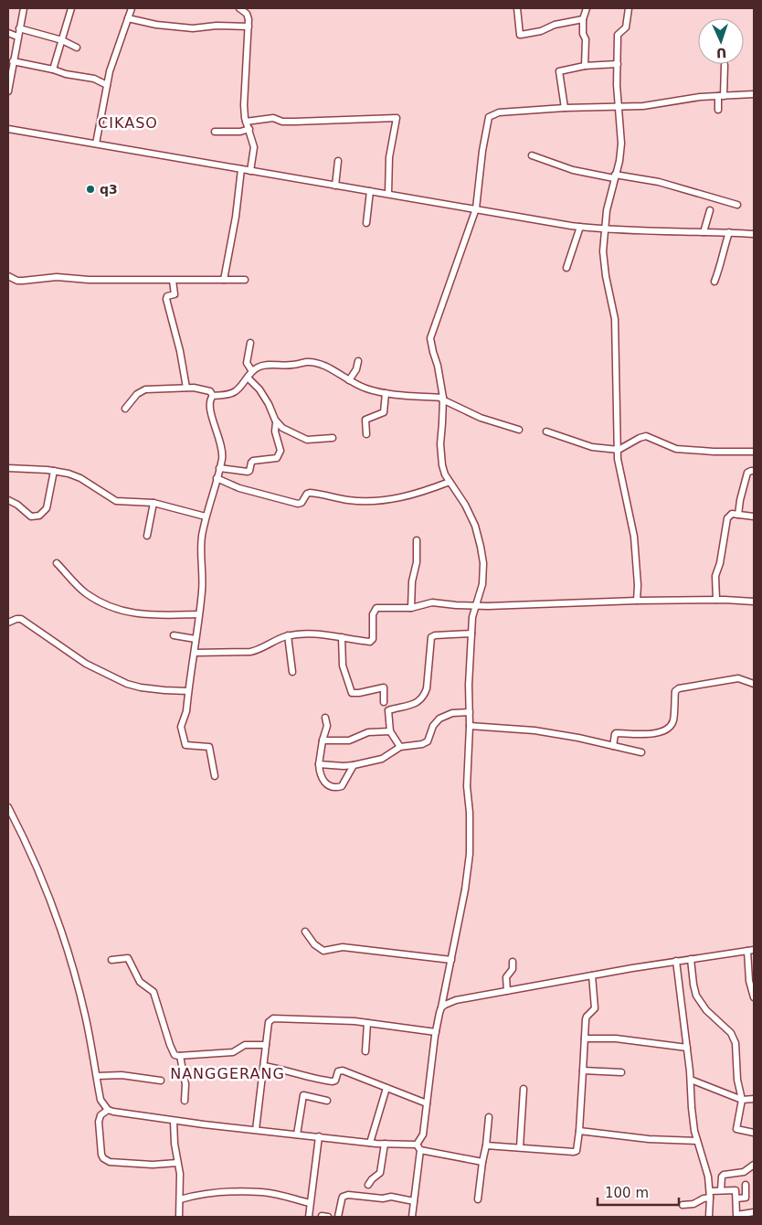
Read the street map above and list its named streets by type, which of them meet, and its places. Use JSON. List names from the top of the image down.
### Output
{
  "districts": ["CIKASO", "NANGGERANG"],
  "places": ["q3"],
  "scale_bar": "100 m",
  "north": "bottom"
}
